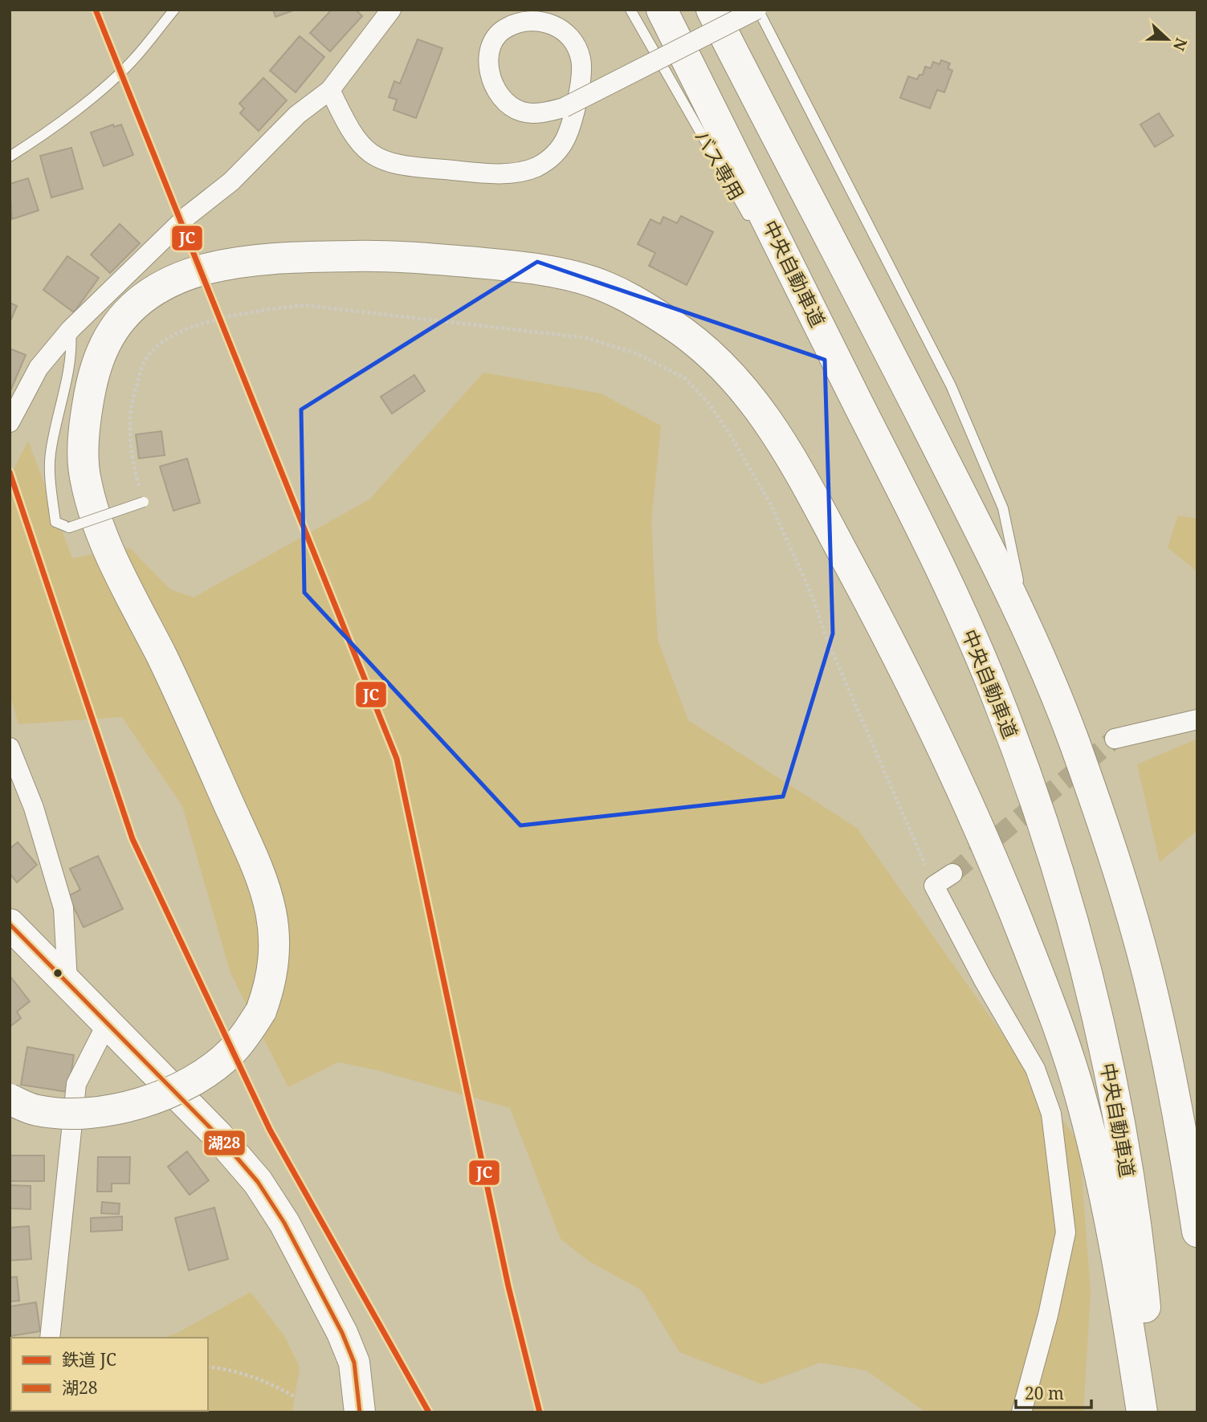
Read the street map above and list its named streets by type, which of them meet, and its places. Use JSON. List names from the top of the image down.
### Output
{
  "streets": {
    "highway": ["中央自動車道"],
    "lane": ["バス専用"]
  },
  "lines": ["rail line JC", "transit line 湖28"],
  "legend": ["鉄道 JC", "湖28"],
  "scale_bar": "20 m",
  "north": "right"
}
